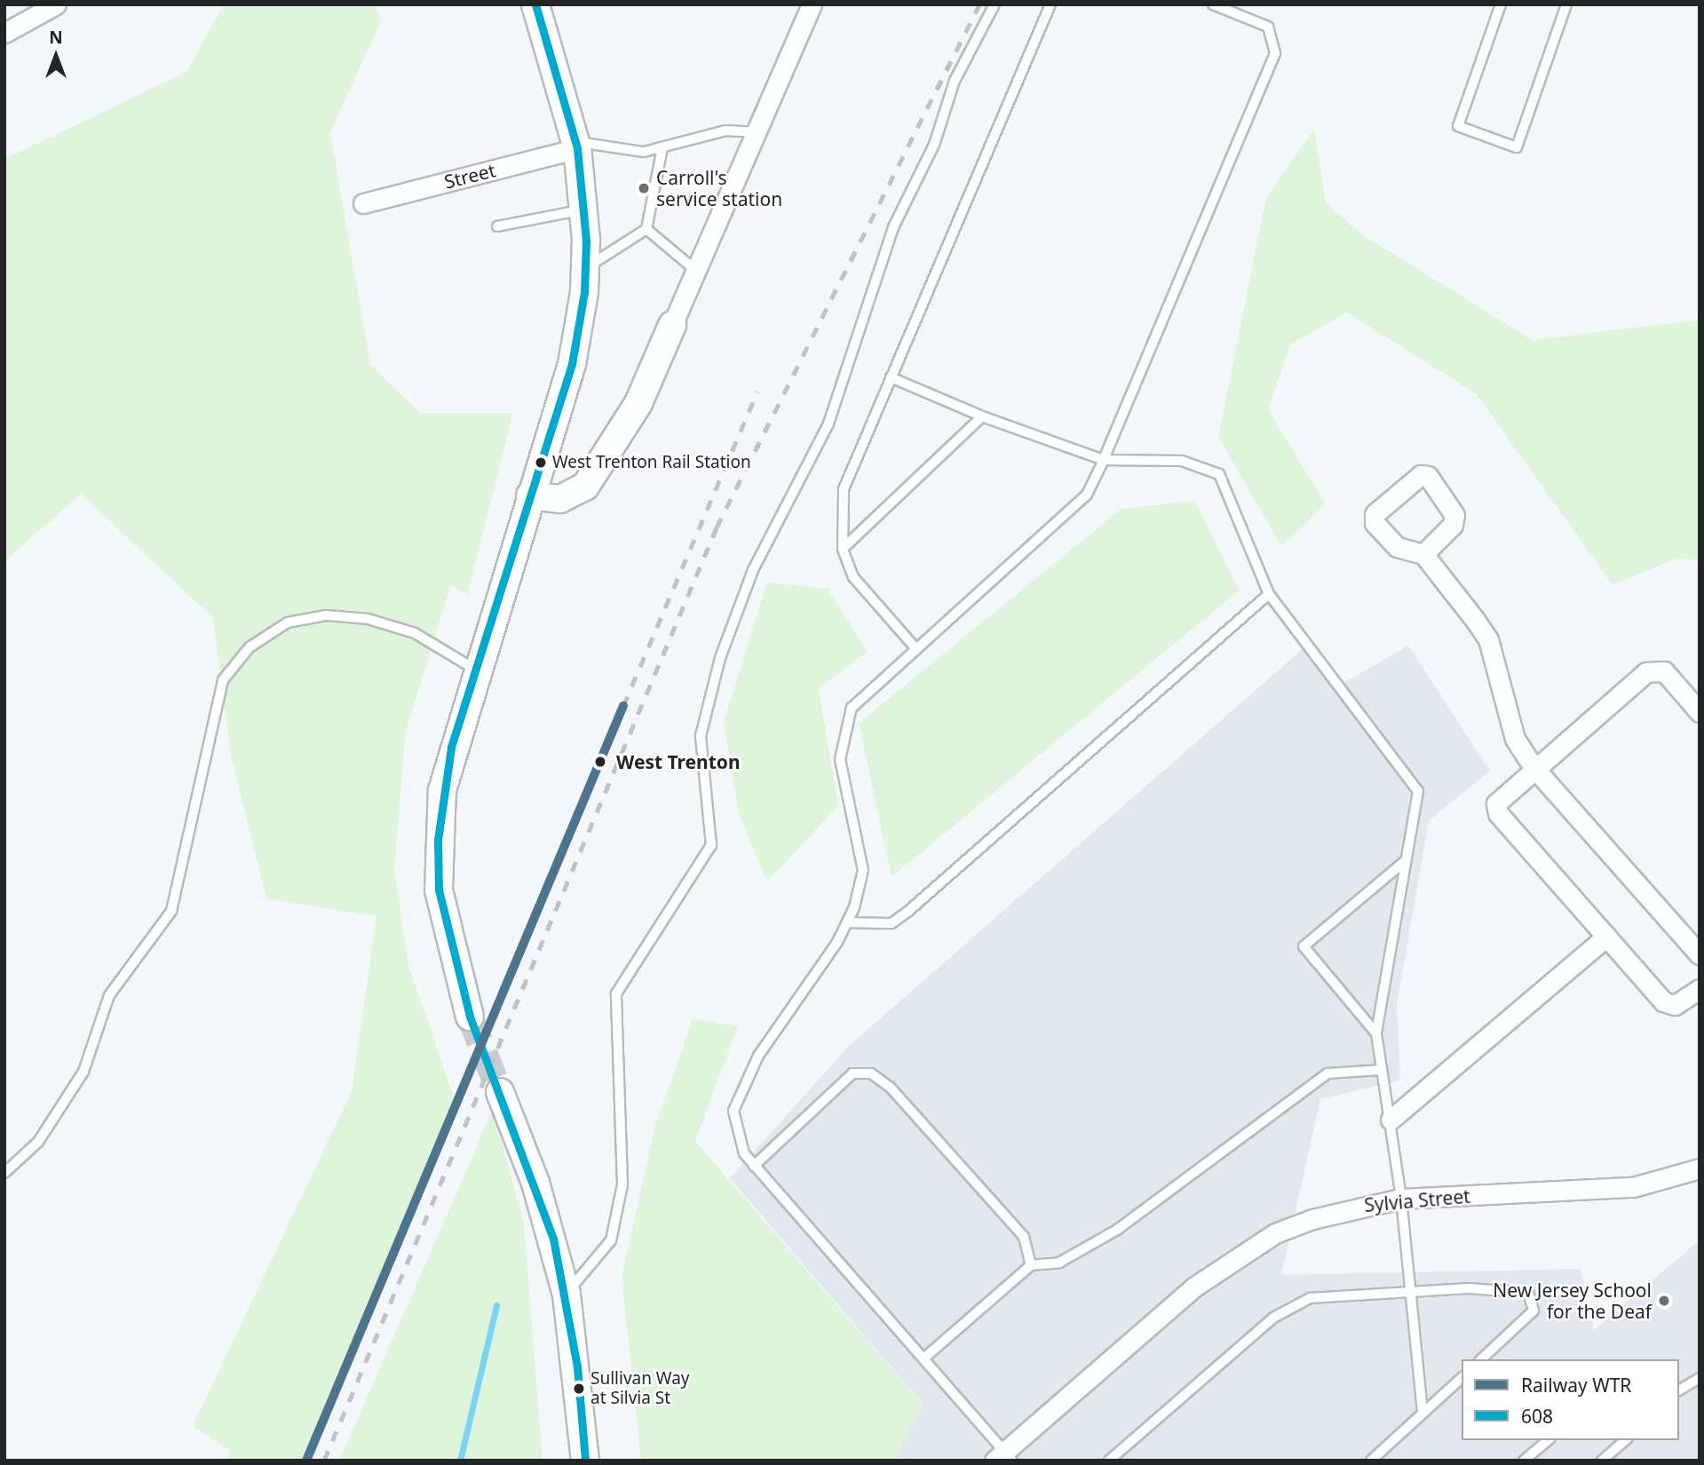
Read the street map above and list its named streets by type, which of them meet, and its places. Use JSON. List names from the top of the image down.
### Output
{
  "streets": {
    "street": ["Street", "Sylvia Street"]
  },
  "places": [
    "Carroll's service station",
    "West Trenton Rail Station",
    "West Trenton",
    "New Jersey School for the Deaf",
    "Sullivan Way at Silvia St"
  ],
  "lines": ["transit line 608", "rail line WTR"],
  "legend": ["Railway WTR", "608"],
  "north": "top"
}
